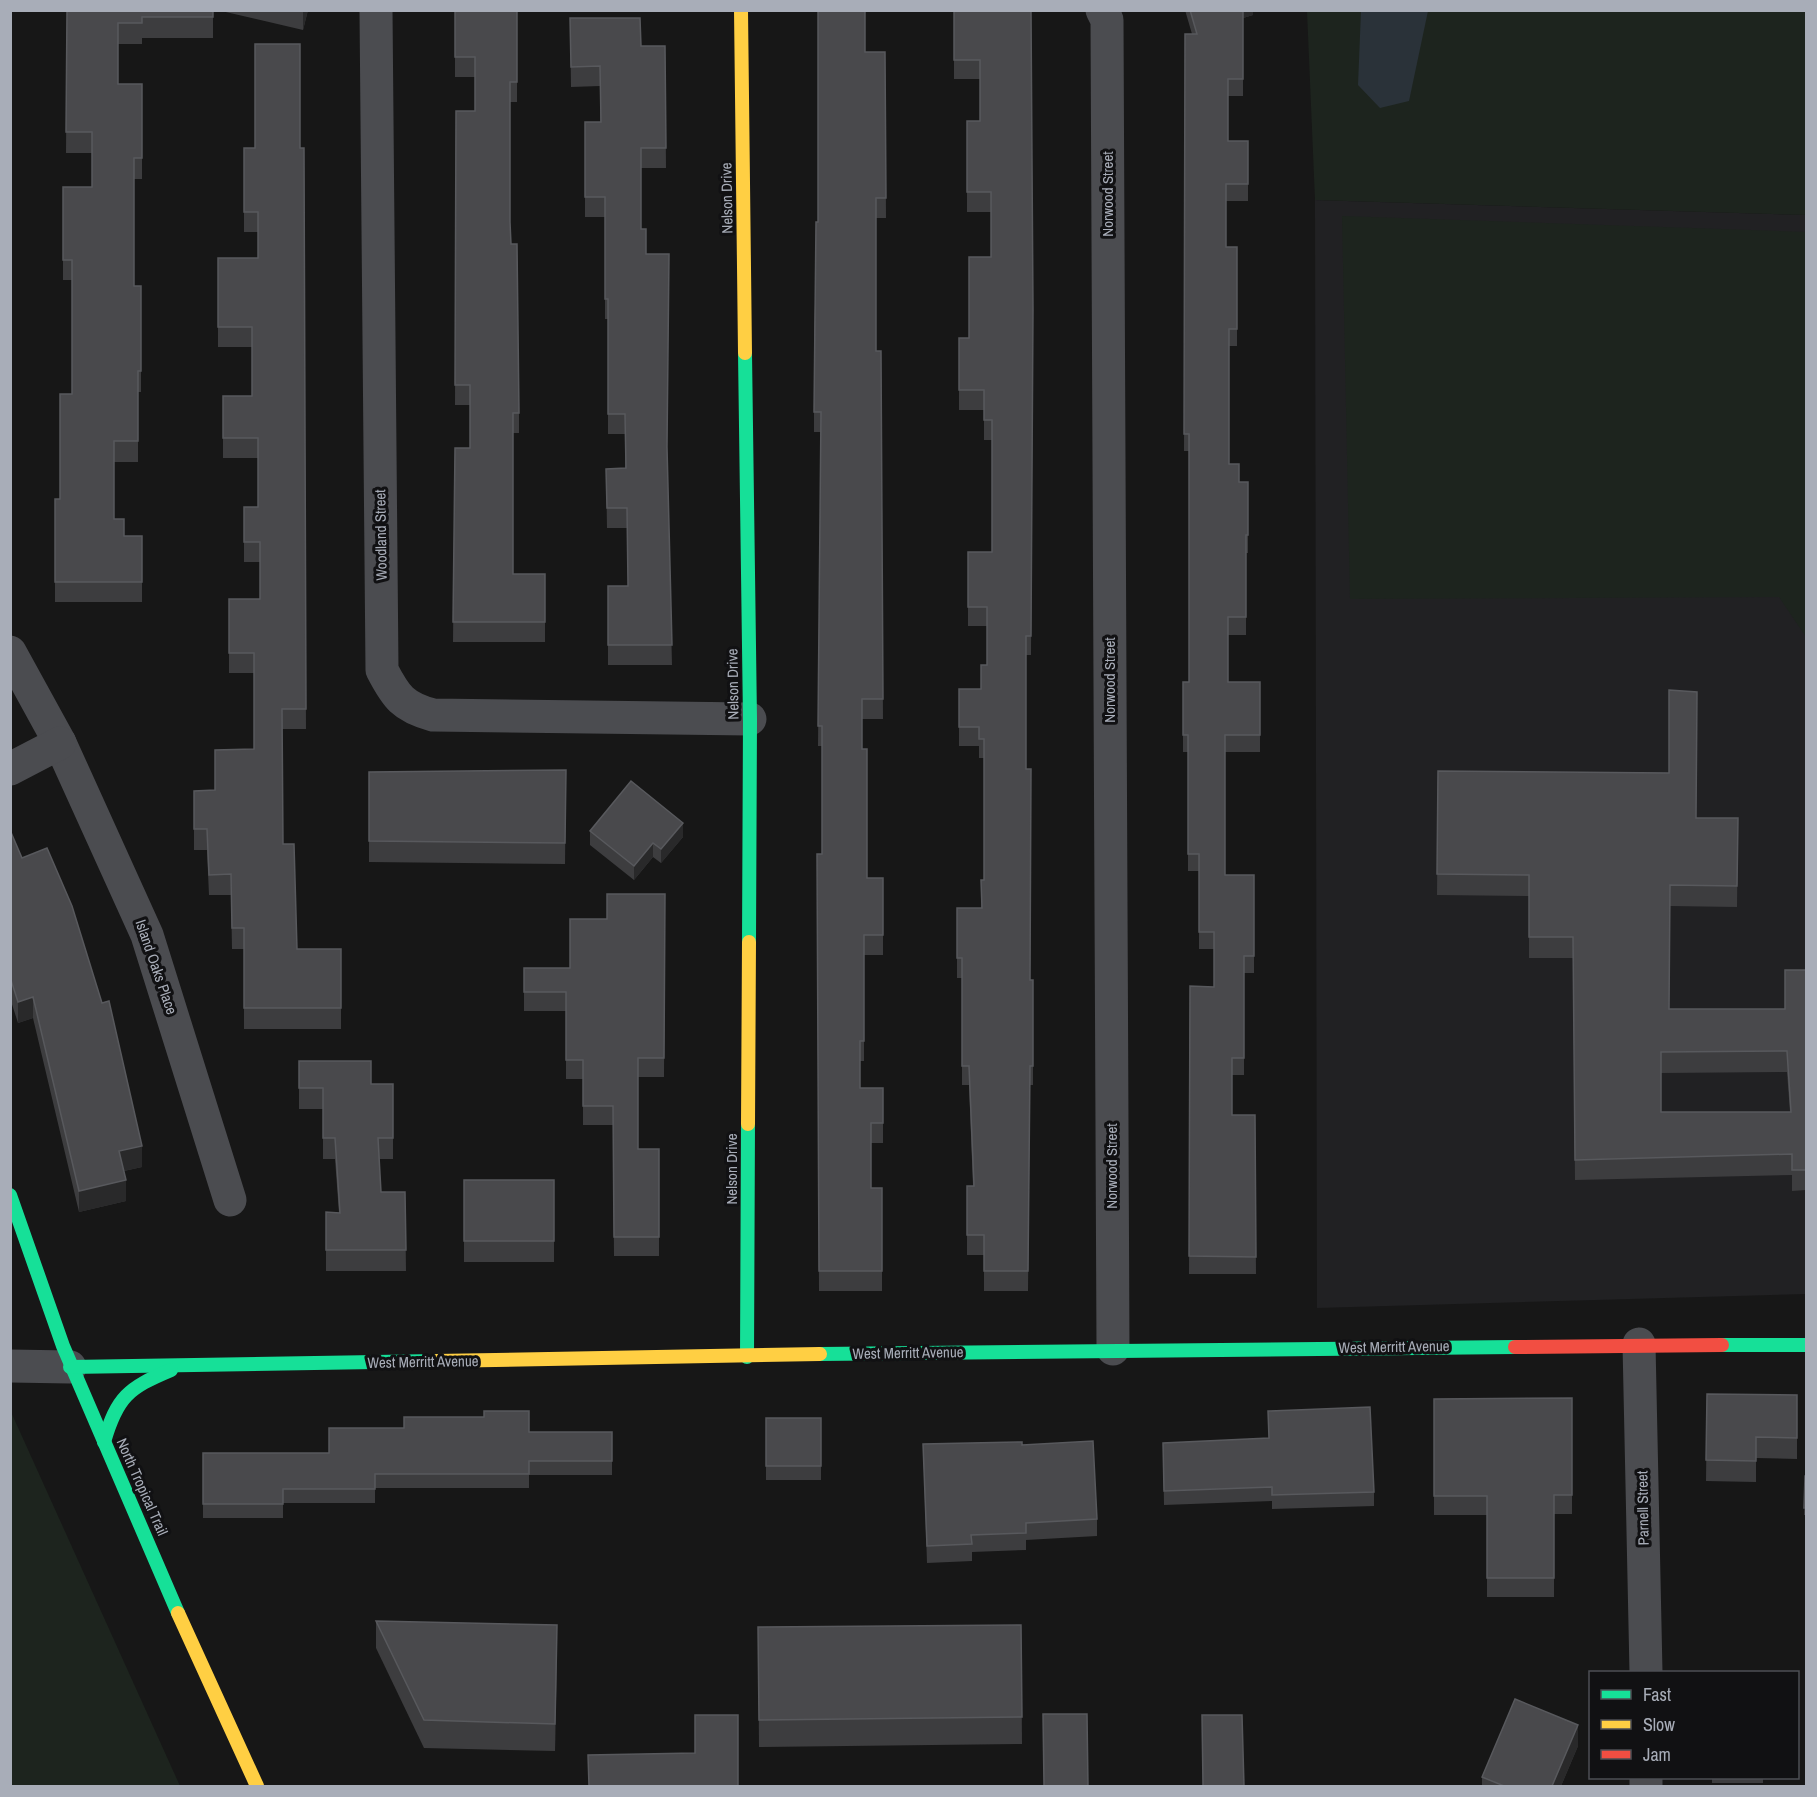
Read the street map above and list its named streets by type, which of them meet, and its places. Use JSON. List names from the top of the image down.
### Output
{
  "streets": {
    "street": [
      "Norwood Street",
      "Nelson Drive",
      "Woodland Street",
      "Island Oaks Place",
      "West Merritt Avenue",
      "North Tropical Trail",
      "Parnell Street"
    ]
  },
  "crossings": [
    ["Norwood Street", "West Merritt Avenue"],
    ["Nelson Drive", "Woodland Street"],
    ["Nelson Drive", "West Merritt Avenue"],
    ["West Merritt Avenue", "North Tropical Trail"],
    ["West Merritt Avenue", "Parnell Street"]
  ],
  "legend": ["Fast", "Slow", "Jam"]
}
